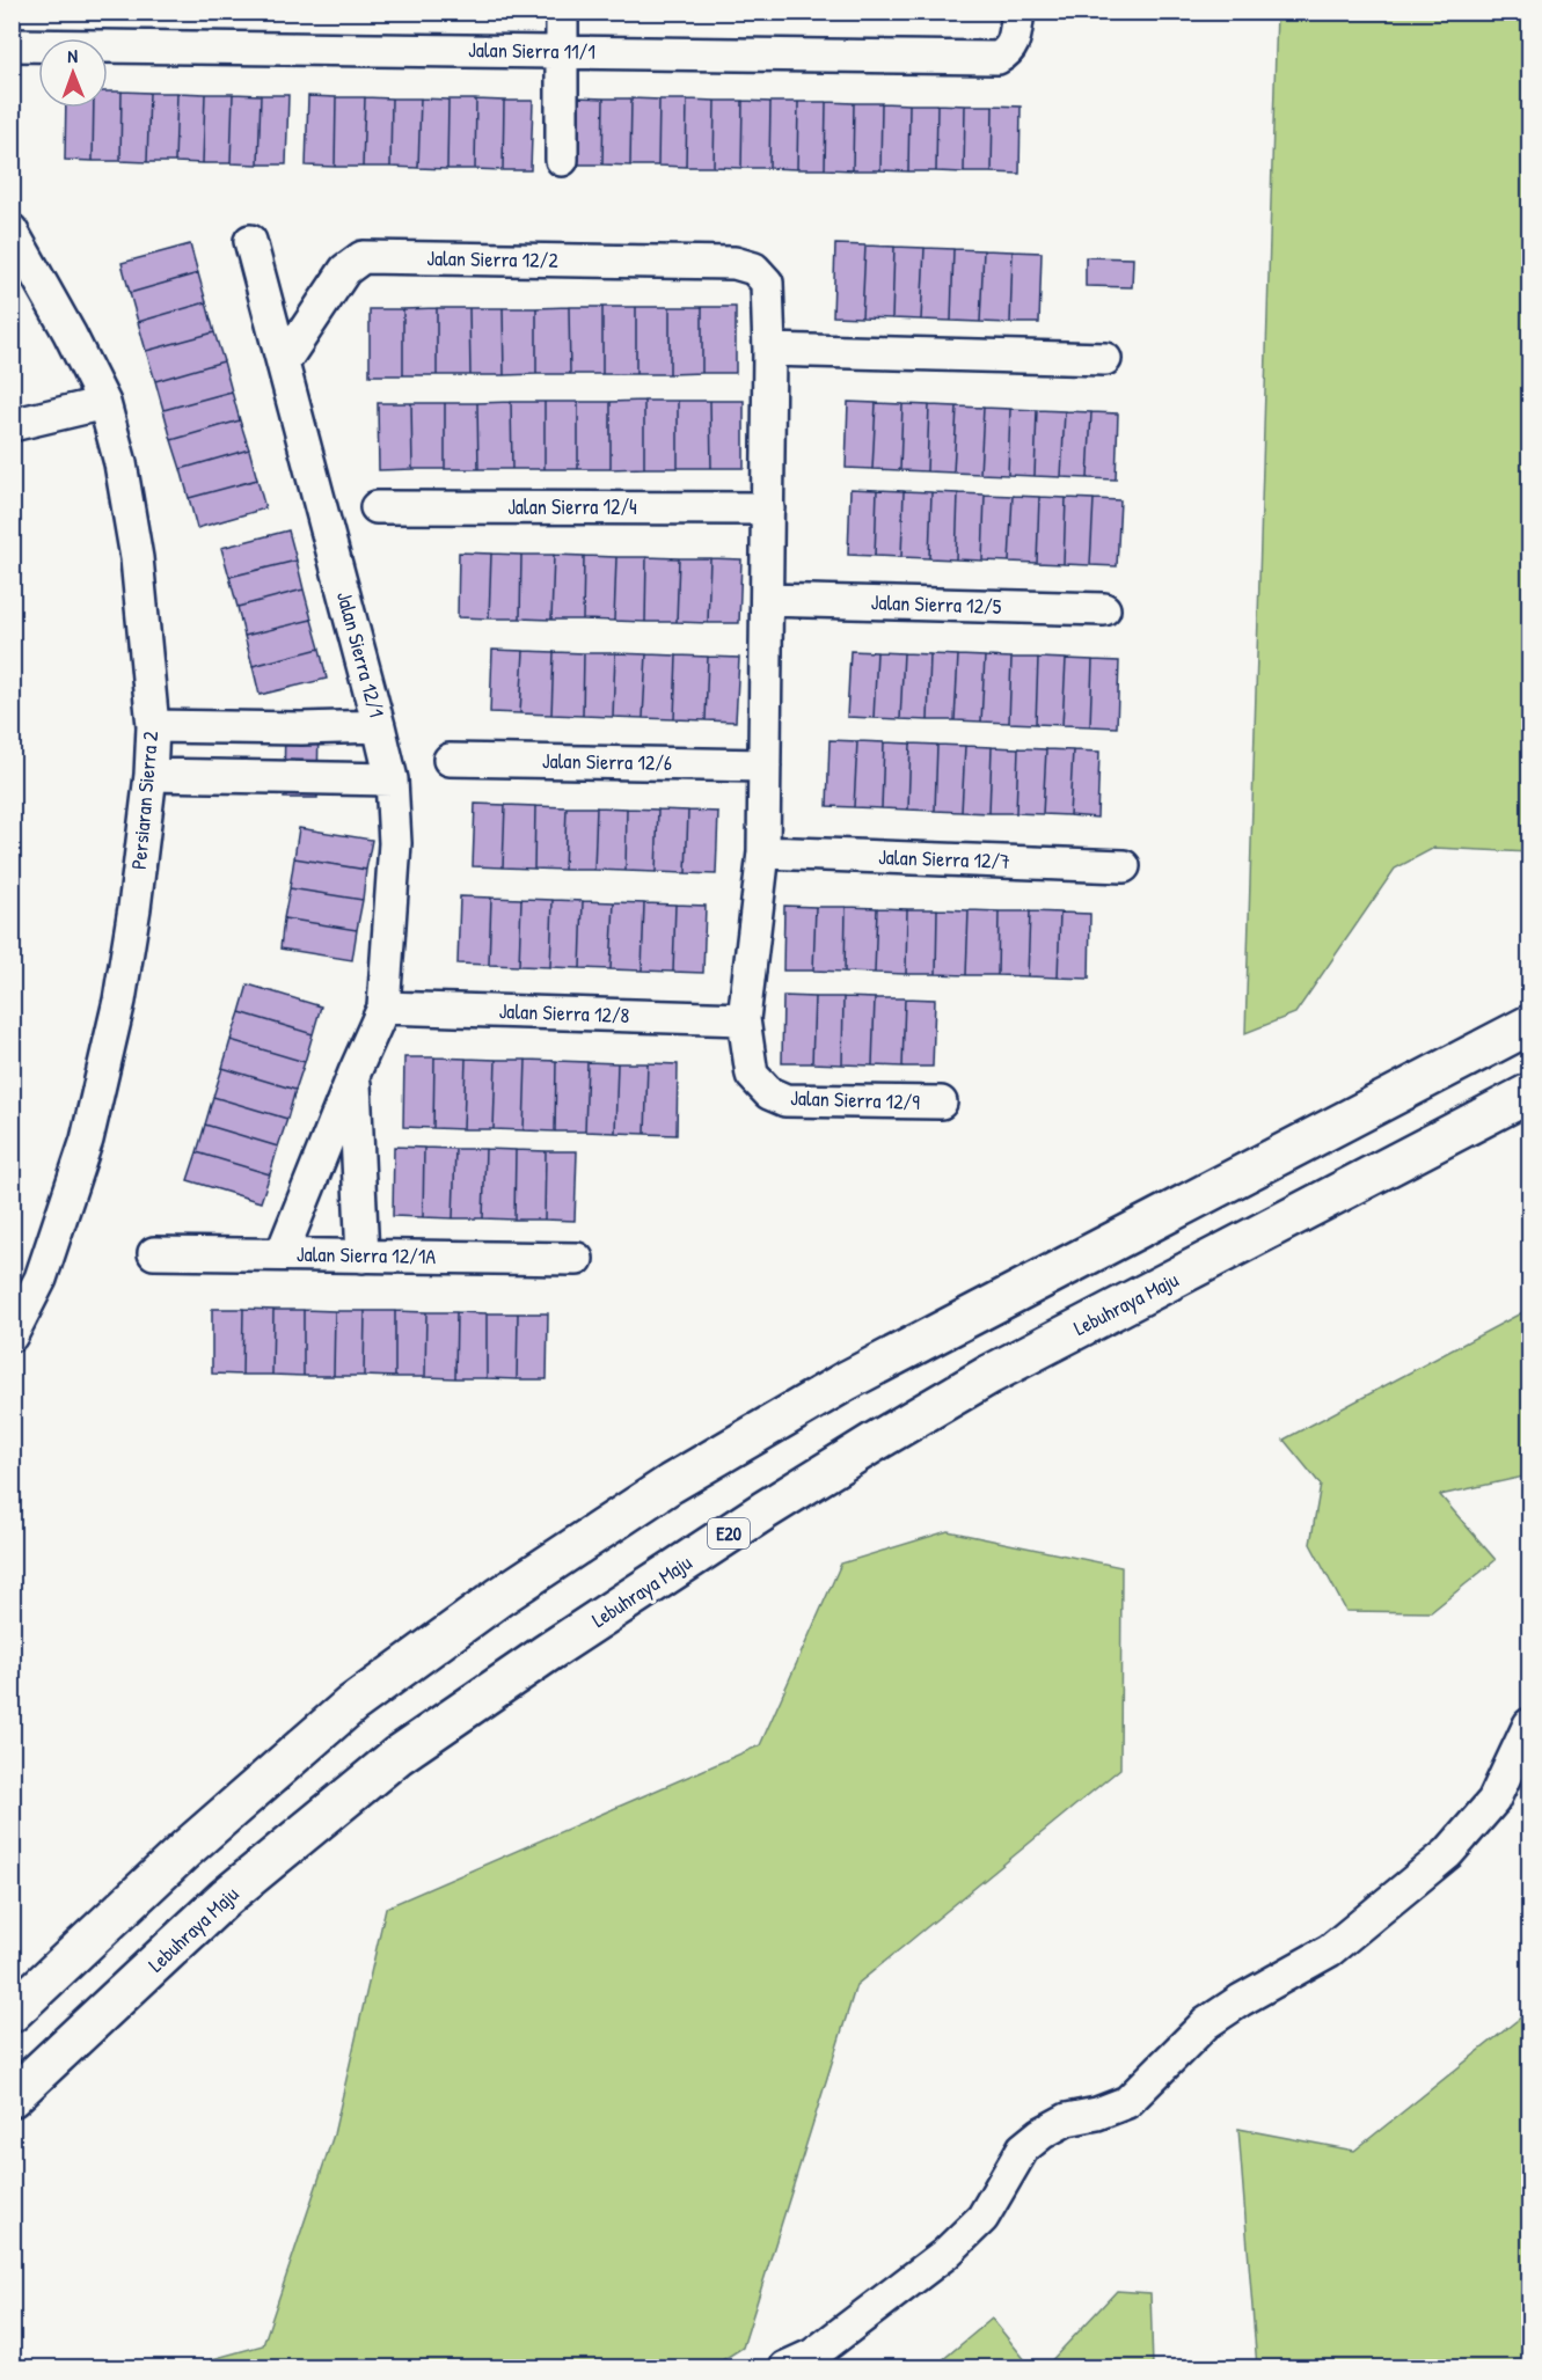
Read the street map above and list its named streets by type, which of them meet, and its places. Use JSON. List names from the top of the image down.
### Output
{
  "streets": {
    "highway": ["Lebuhraya Maju", "E20"],
    "street": [
      "Jalan Sierra 11/1",
      "Jalan Sierra 12/2",
      "Jalan Sierra 12/4",
      "Jalan Sierra 12/5",
      "Jalan Sierra 12/1",
      "Jalan Sierra 12/6",
      "Persiaran Sierra 2",
      "Jalan Sierra 12/7",
      "Jalan Sierra 12/8",
      "Jalan Sierra 12/9",
      "Jalan Sierra 12/1A"
    ]
  },
  "crossings": [
    ["Jalan Sierra 12/2", "Jalan Sierra 12/1"],
    ["Jalan Sierra 12/1", "Jalan Sierra 12/8"],
    ["Jalan Sierra 12/1", "Jalan Sierra 12/1A"],
    ["Jalan Sierra 12/8", "Jalan Sierra 12/9"]
  ],
  "north": "top"
}
